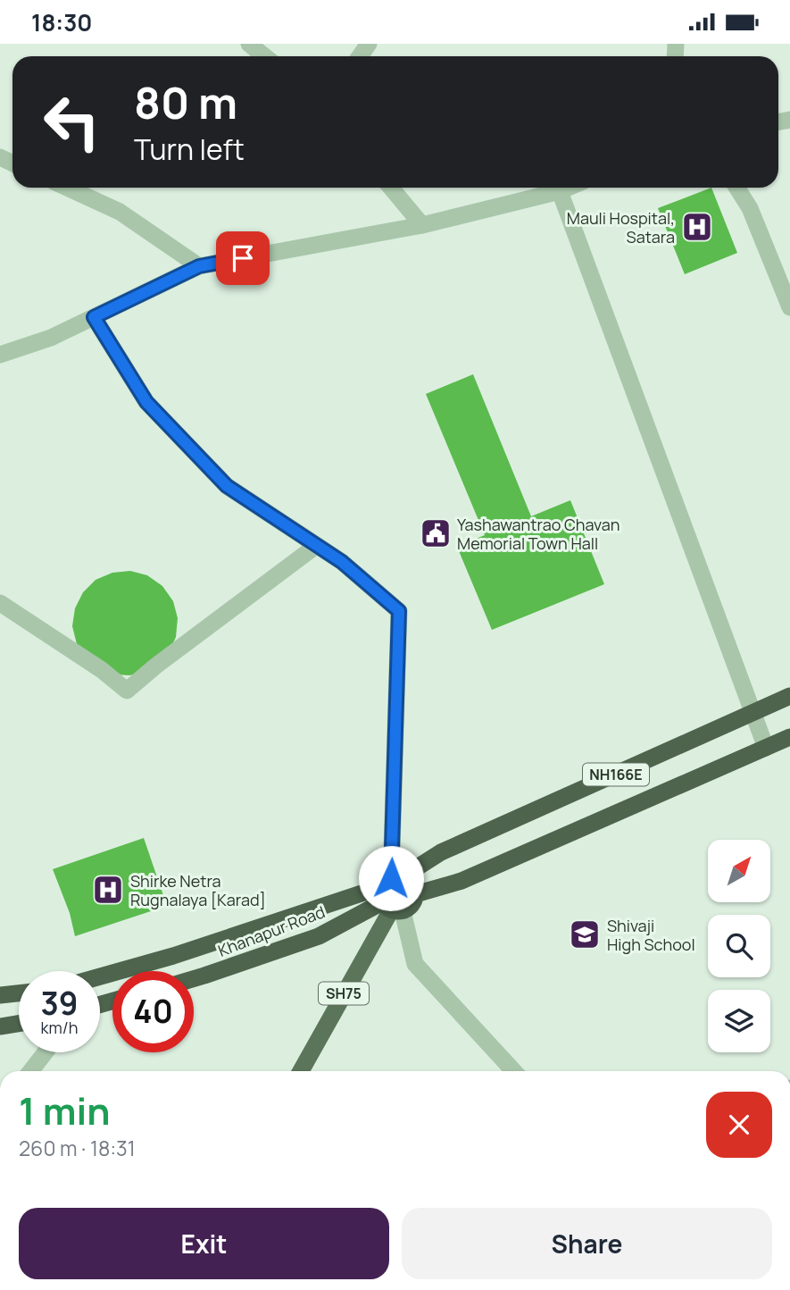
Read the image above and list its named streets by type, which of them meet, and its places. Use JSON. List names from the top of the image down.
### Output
{
  "streets": {
    "highway": ["NH166E", "Khanapur Road"],
    "main road": ["SH75"]
  },
  "crossings": [
    ["NH166E", "Khanapur Road"],
    ["NH166E", "SH75"],
    ["Khanapur Road", "SH75"]
  ],
  "places": {
    "hospital": ["Mauli Hospital, Satara", "Shirke Netra Rugnalaya [Karad]"],
    "public building": ["Yashawantrao Chavan Memorial Town Hall"],
    "school or university": ["Shivaji High School"]
  },
  "north": "top right",
  "page": {
    "status": "18:30",
    "turn": ["80 m", "Turn left"],
    "speed": "39 km/h",
    "limit": "40",
    "heading": ["1 min", "260 m · 18:31"],
    "buttons": ["Exit", "Share"]
  }
}
